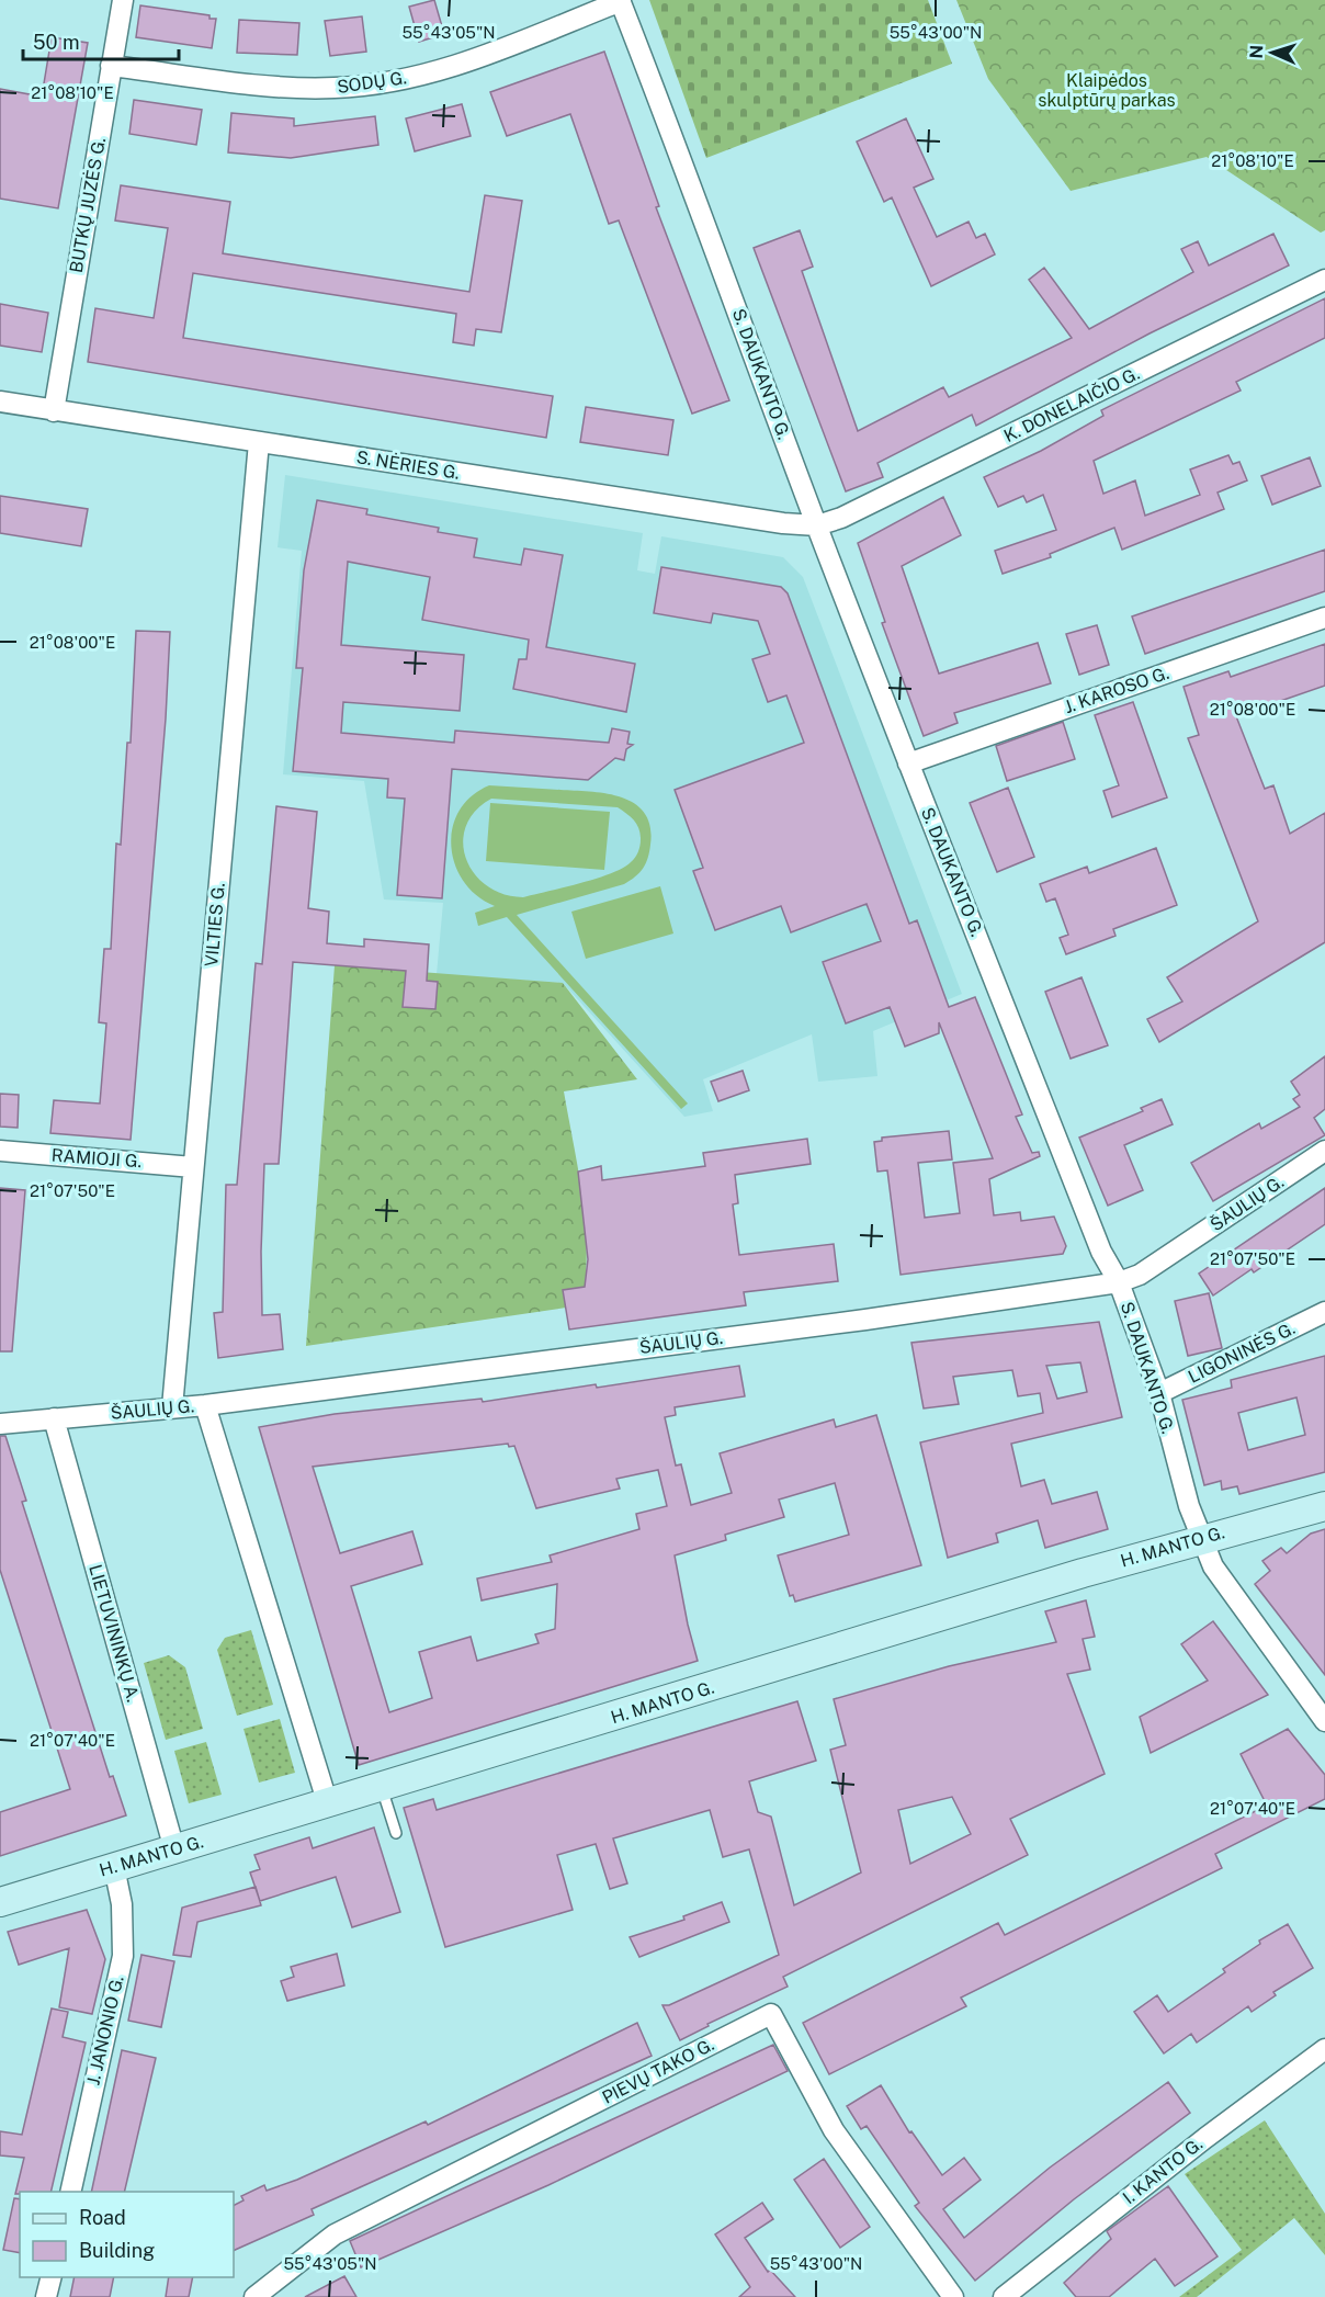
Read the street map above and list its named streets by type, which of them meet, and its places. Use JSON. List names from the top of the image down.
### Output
{
  "streets": {
    "main road": ["H. MANTO G."],
    "street": [
      "SODŲ G.",
      "BUTKŲ JUZĖS G.",
      "S. DAUKANTO G.",
      "K. DONELAIČIO G.",
      "S. NĖRIES G.",
      "J. KAROSO G.",
      "VILTIES G.",
      "RAMIOJI G.",
      "ŠAULIŲ G.",
      "LIGONINĖS G.",
      "LIETUVININKŲ A.",
      "J. JANONIO G.",
      "PIEVŲ TAKO G.",
      "I. KANTO G."
    ]
  },
  "crossings": [
    ["SODŲ G.", "BUTKŲ JUZĖS G."],
    ["SODŲ G.", "S. DAUKANTO G."],
    ["BUTKŲ JUZĖS G.", "S. NĖRIES G."],
    ["S. DAUKANTO G.", "K. DONELAIČIO G."],
    ["S. DAUKANTO G.", "S. NĖRIES G."],
    ["S. DAUKANTO G.", "J. KAROSO G."],
    ["S. DAUKANTO G.", "ŠAULIŲ G."],
    ["S. DAUKANTO G.", "LIGONINĖS G."],
    ["S. DAUKANTO G.", "H. MANTO G."],
    ["K. DONELAIČIO G.", "S. NĖRIES G."],
    ["S. NĖRIES G.", "VILTIES G."],
    ["VILTIES G.", "RAMIOJI G."],
    ["VILTIES G.", "ŠAULIŲ G."],
    ["ŠAULIŲ G.", "LIETUVININKŲ A."],
    ["H. MANTO G.", "LIETUVININKŲ A."],
    ["H. MANTO G.", "J. JANONIO G."]
  ],
  "parks": ["Klaipėdos skulptūrų parkas"],
  "legend": ["Road", "Building"],
  "scale_bar": "50 m",
  "north": "left",
  "coordinates": [
    "55°43'05\"N",
    "55°43'00\"N",
    "21°08'10\"E",
    "21°08'00\"E",
    "21°07'50\"E",
    "21°07'40\"E"
  ]
}
